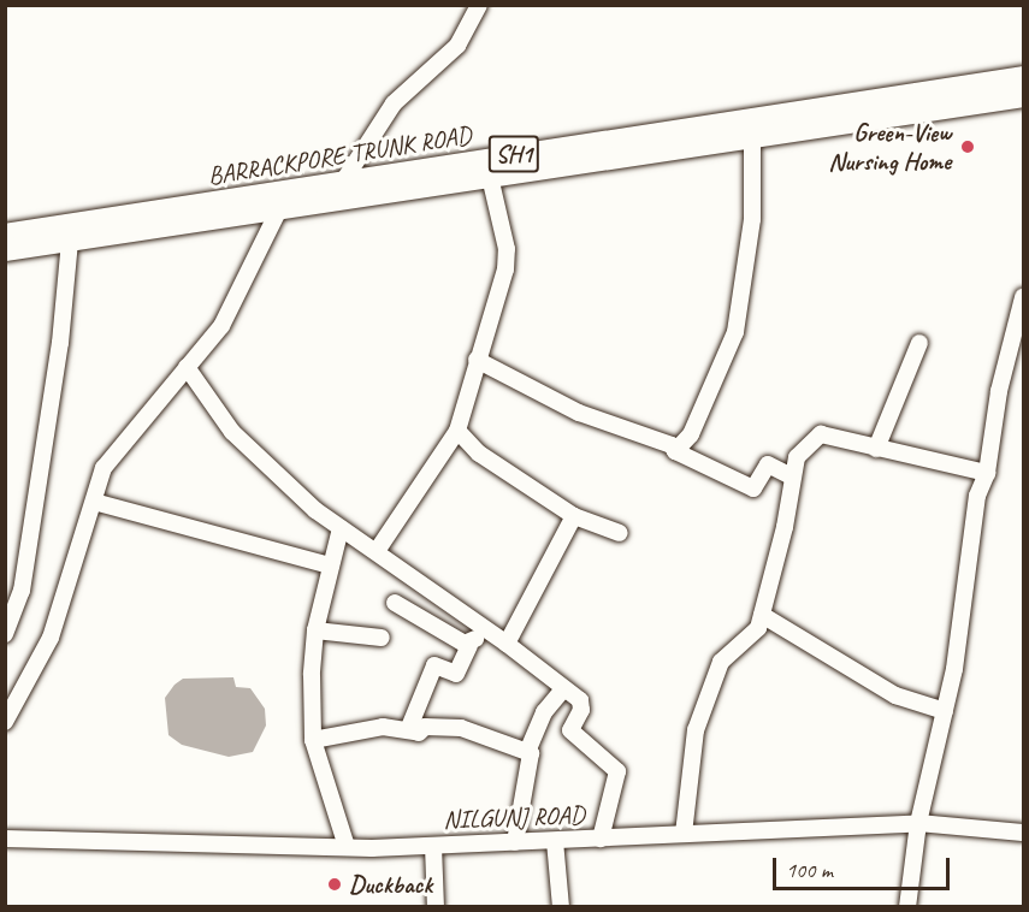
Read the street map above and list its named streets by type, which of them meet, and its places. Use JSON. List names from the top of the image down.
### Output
{
  "streets": {
    "main road": ["SH1", "BARRACKPORE TRUNK ROAD"],
    "street": ["NILGUNJ ROAD"]
  },
  "places": ["Green-View Nursing Home", "Duckback"],
  "scale_bar": "100 m"
}
